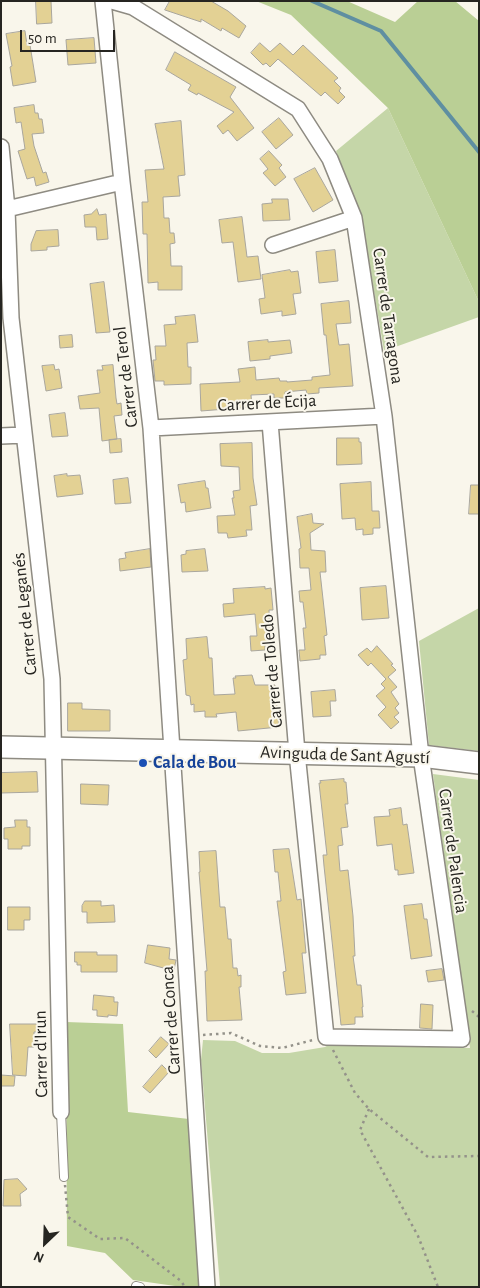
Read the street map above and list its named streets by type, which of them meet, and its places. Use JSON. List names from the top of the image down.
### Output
{
  "streets": {
    "street": [
      "Carrer de Tarragona",
      "Carrer de Terol",
      "Carrer de Écija",
      "Carrer de Leganés",
      "Carrer de Toledo",
      "Avinguda de Sant Agustí",
      "Carrer de Palencia",
      "Carrer de Conca",
      "Carrer d'Irun"
    ]
  },
  "crossings": [
    ["Carrer de Tarragona", "Carrer de Écija"],
    ["Carrer de Tarragona", "Avinguda de Sant Agustí"],
    ["Carrer de Tarragona", "Carrer de Palencia"],
    ["Carrer de Terol", "Carrer de Écija"],
    ["Carrer de Terol", "Avinguda de Sant Agustí"],
    ["Carrer de Terol", "Carrer de Conca"],
    ["Carrer de Écija", "Carrer de Toledo"],
    ["Carrer de Leganés", "Avinguda de Sant Agustí"],
    ["Carrer de Leganés", "Carrer d'Irun"],
    ["Carrer de Toledo", "Avinguda de Sant Agustí"],
    ["Carrer de Toledo", "Carrer de Palencia"],
    ["Avinguda de Sant Agustí", "Carrer de Palencia"],
    ["Avinguda de Sant Agustí", "Carrer de Conca"],
    ["Avinguda de Sant Agustí", "Carrer d'Irun"]
  ],
  "places": ["Cala de Bou"],
  "scale_bar": "50 m",
  "north": "bottom left"
}
